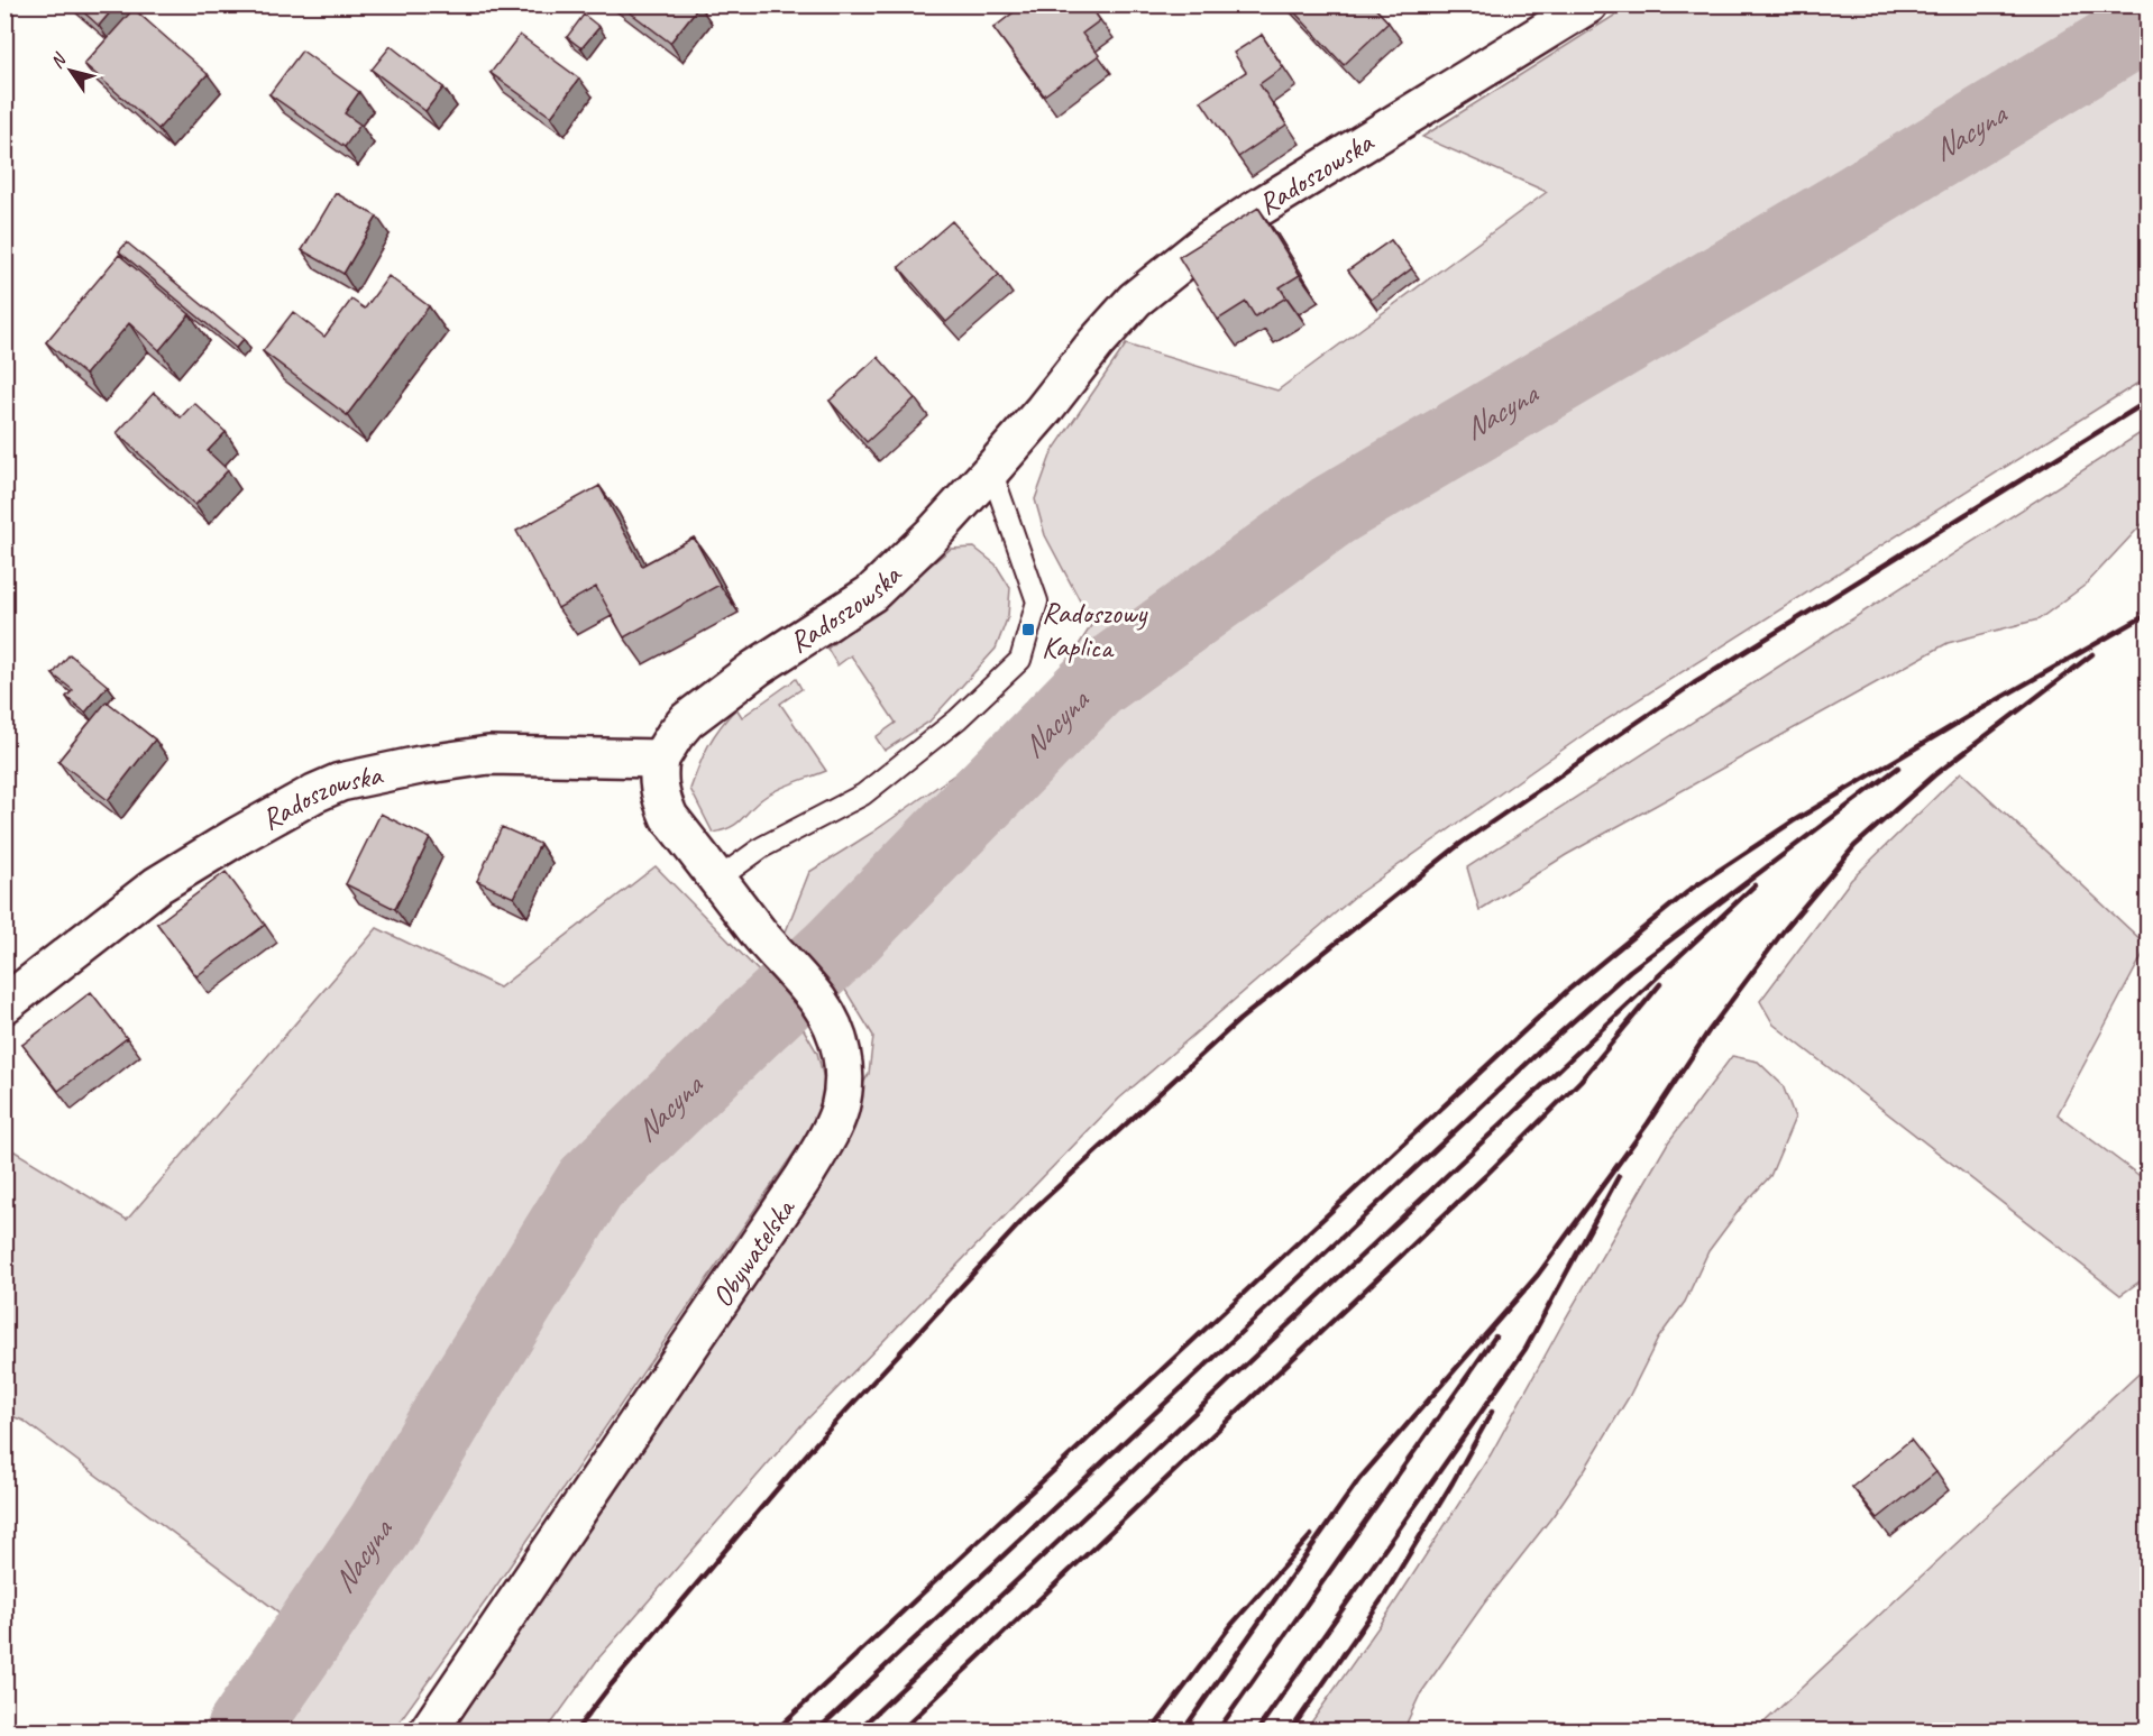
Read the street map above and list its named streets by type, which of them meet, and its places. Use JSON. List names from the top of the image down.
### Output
{
  "streets": {
    "street": ["Radoszowska", "Obywatelska"]
  },
  "crossings": [
    ["Radoszowska", "Obywatelska"]
  ],
  "water": ["Nacyna"],
  "places": {
    "transit": ["Radoszowy Kaplica"]
  },
  "north": "top left"
}
